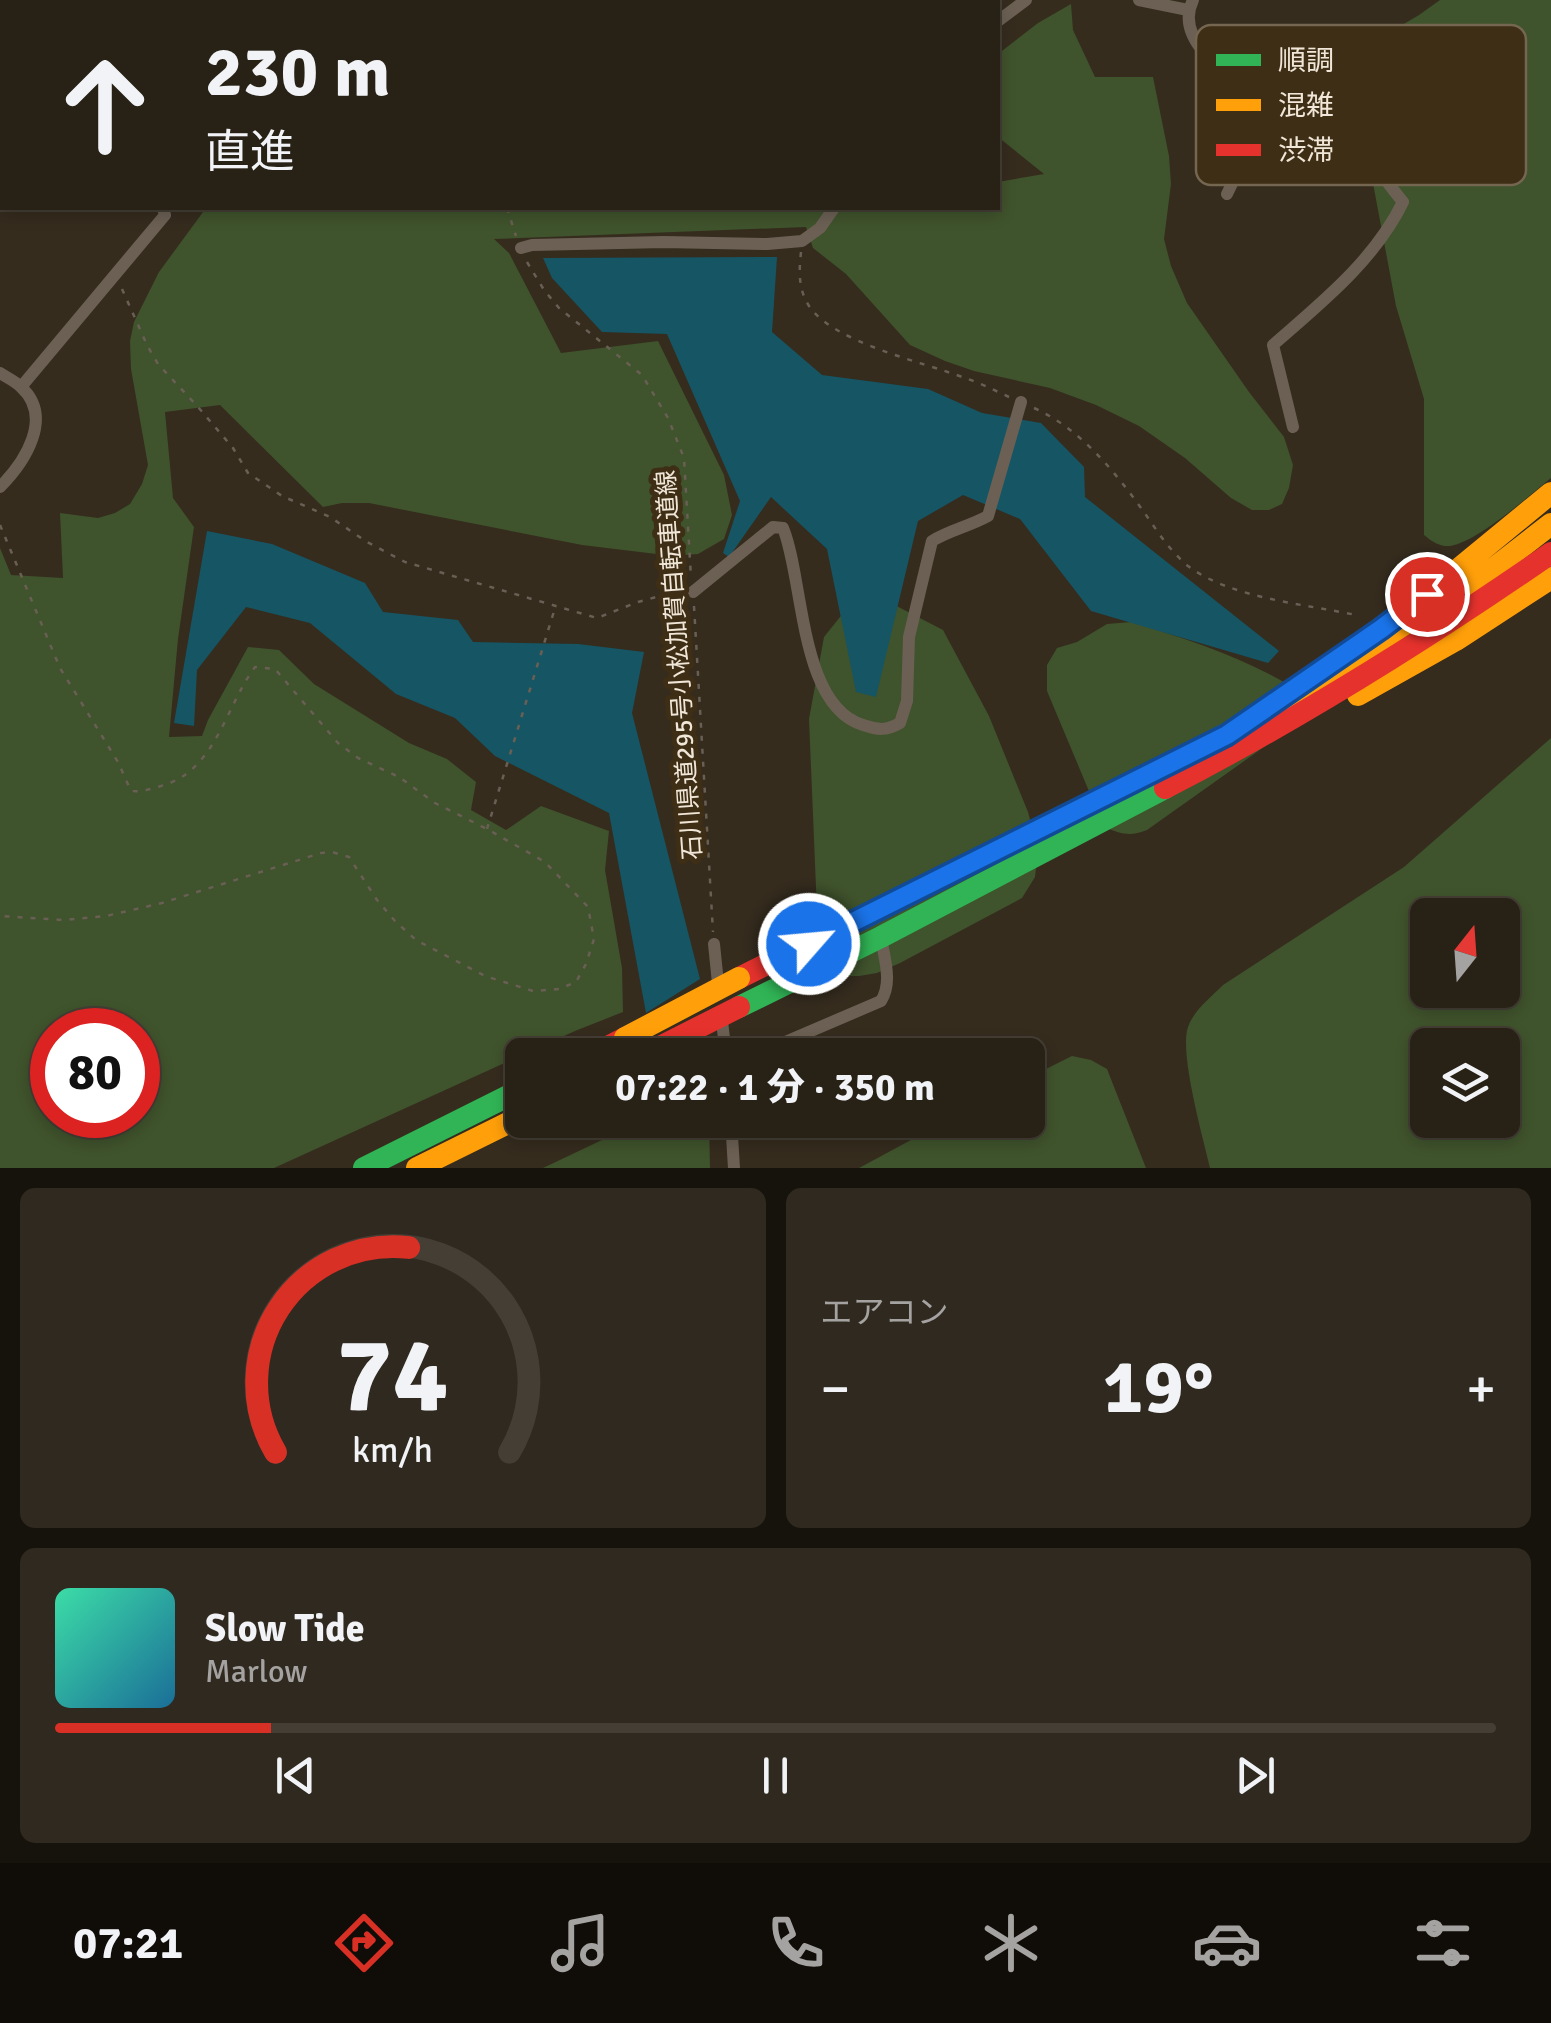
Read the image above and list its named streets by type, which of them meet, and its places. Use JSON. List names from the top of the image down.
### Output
{
  "streets": {
    "path": ["石川県道295号小松加賀自転車道線"]
  },
  "legend": ["順調", "混雑", "渋滞"],
  "north": "top",
  "page": {
    "turn": ["230 m", "直進"],
    "limit": "80",
    "trip": "07:22 · 1 分 · 350 m",
    "tile": "エアコン",
    "heat": ["−", "19°", "+"],
    "song": ["Slow Tide", "Marlow"],
    "tabs": "07:21",
    "gauge": ["74", "km/h"]
  }
}
